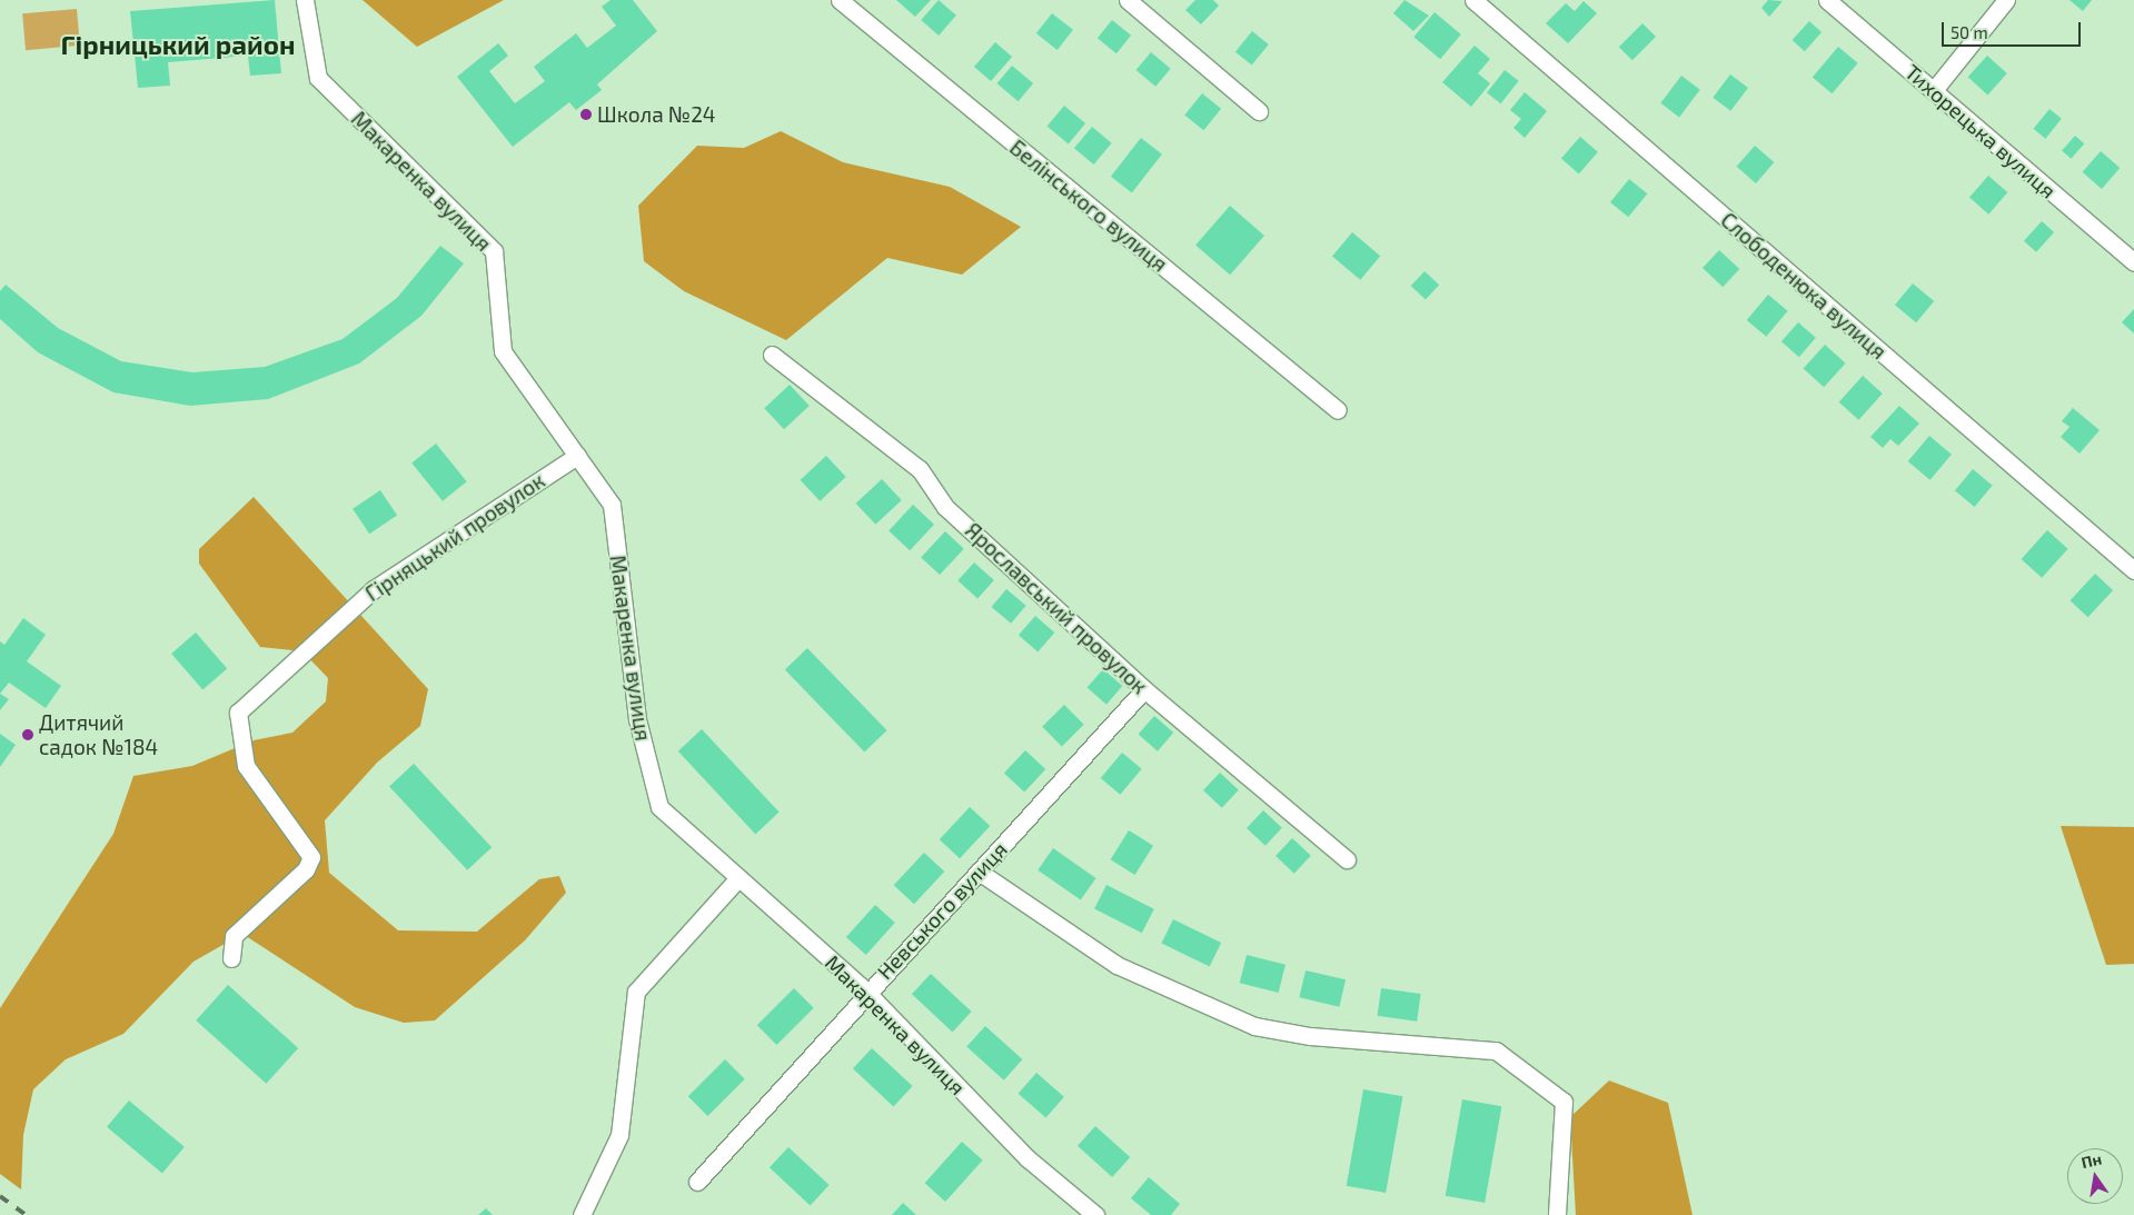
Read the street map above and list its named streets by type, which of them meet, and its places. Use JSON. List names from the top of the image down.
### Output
{
  "streets": {
    "street": [
      "Тихорецька вулиця",
      "Макаренка вулиця",
      "Белінського вулиця",
      "Слободенюка вулиця",
      "Гірняцький провулок",
      "Ярославський провулок",
      "Невського вулиця"
    ]
  },
  "crossings": [
    ["Макаренка вулиця", "Гірняцький провулок"],
    ["Макаренка вулиця", "Невського вулиця"],
    ["Ярославський провулок", "Невського вулиця"]
  ],
  "districts": ["Гірницький район"],
  "places": ["Школа №24", "Дитячий садок №184"],
  "scale_bar": "50 m",
  "north": "top"
}
